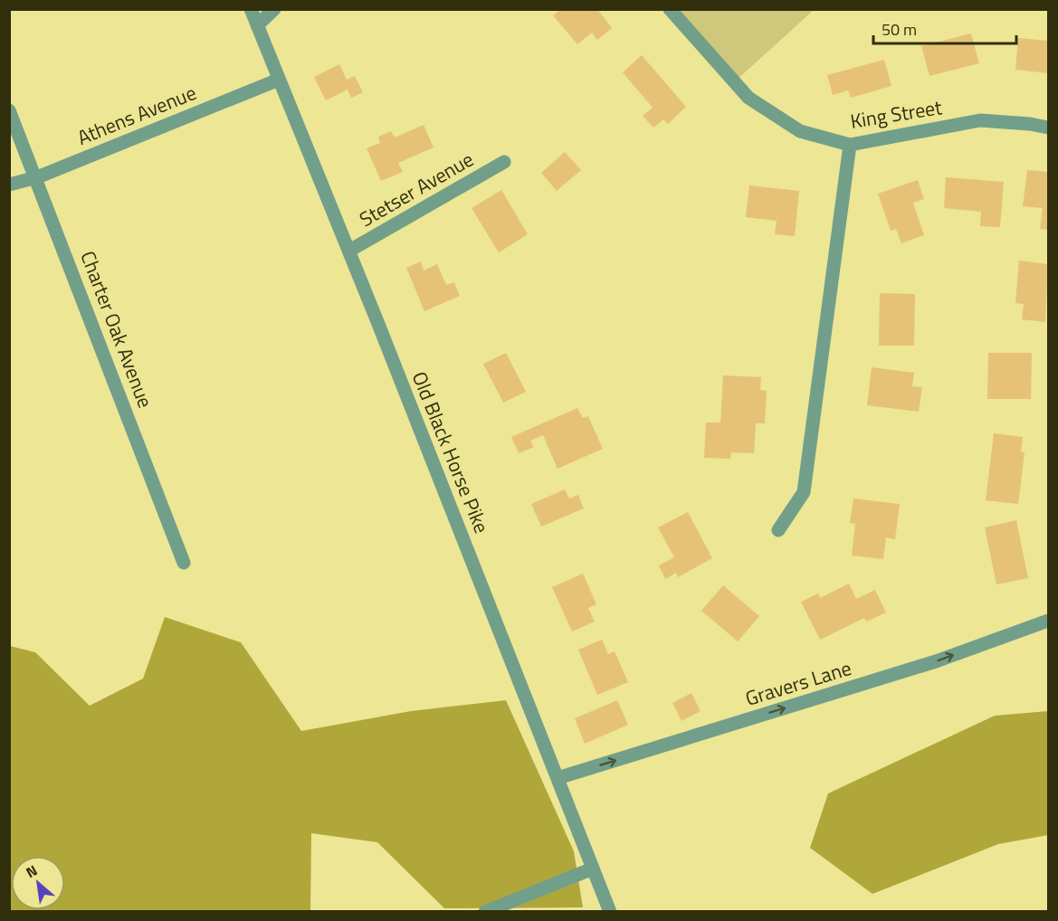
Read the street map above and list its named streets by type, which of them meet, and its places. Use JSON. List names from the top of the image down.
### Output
{
  "streets": {
    "street": [
      "King Street",
      "Athens Avenue",
      "Stetser Avenue",
      "Charter Oak Avenue",
      "Old Black Horse Pike",
      "Gravers Lane"
    ]
  },
  "crossings": [
    ["Athens Avenue", "Charter Oak Avenue"],
    ["Athens Avenue", "Old Black Horse Pike"],
    ["Stetser Avenue", "Old Black Horse Pike"],
    ["Old Black Horse Pike", "Gravers Lane"]
  ],
  "one_way": ["Gravers Lane"],
  "scale_bar": "50 m",
  "north": "top left"
}
